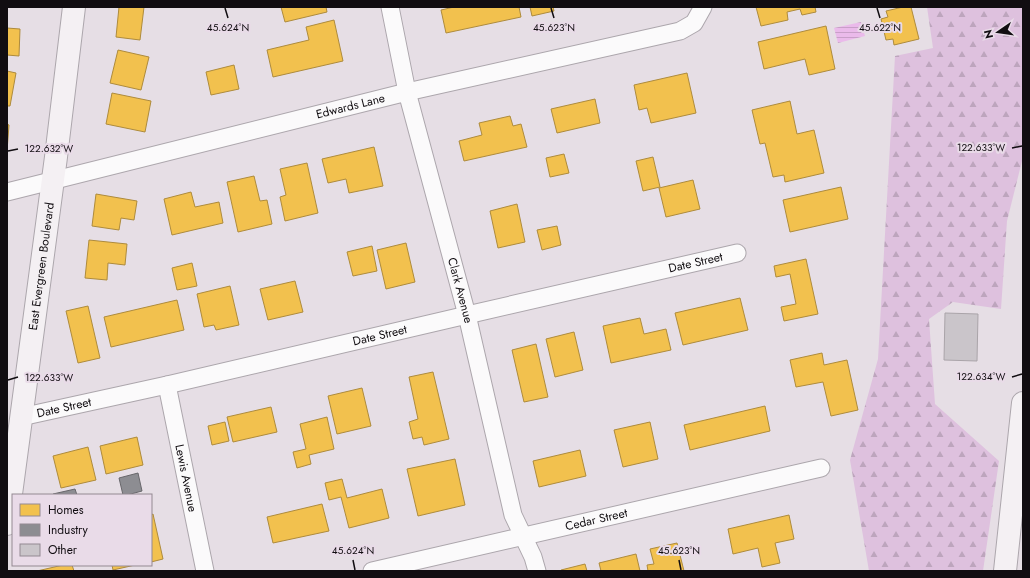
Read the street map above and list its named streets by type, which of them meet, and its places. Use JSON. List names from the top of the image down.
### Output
{
  "streets": {
    "street": [
      "Edwards Lane",
      "Date Street",
      "East Evergreen Boulevard",
      "Clark Avenue",
      "Lewis Avenue",
      "Cedar Street"
    ]
  },
  "crossings": [
    ["Edwards Lane", "East Evergreen Boulevard"],
    ["Edwards Lane", "Clark Avenue"],
    ["Date Street", "East Evergreen Boulevard"],
    ["Date Street", "Clark Avenue"],
    ["Date Street", "Lewis Avenue"],
    ["Clark Avenue", "Cedar Street"]
  ],
  "legend": ["Homes", "Industry", "Other"],
  "north": "left",
  "coordinates": [
    "45.624°N",
    "45.623°N",
    "45.622°N",
    "122.633°W",
    "122.632°W",
    "122.634°W"
  ]
}
